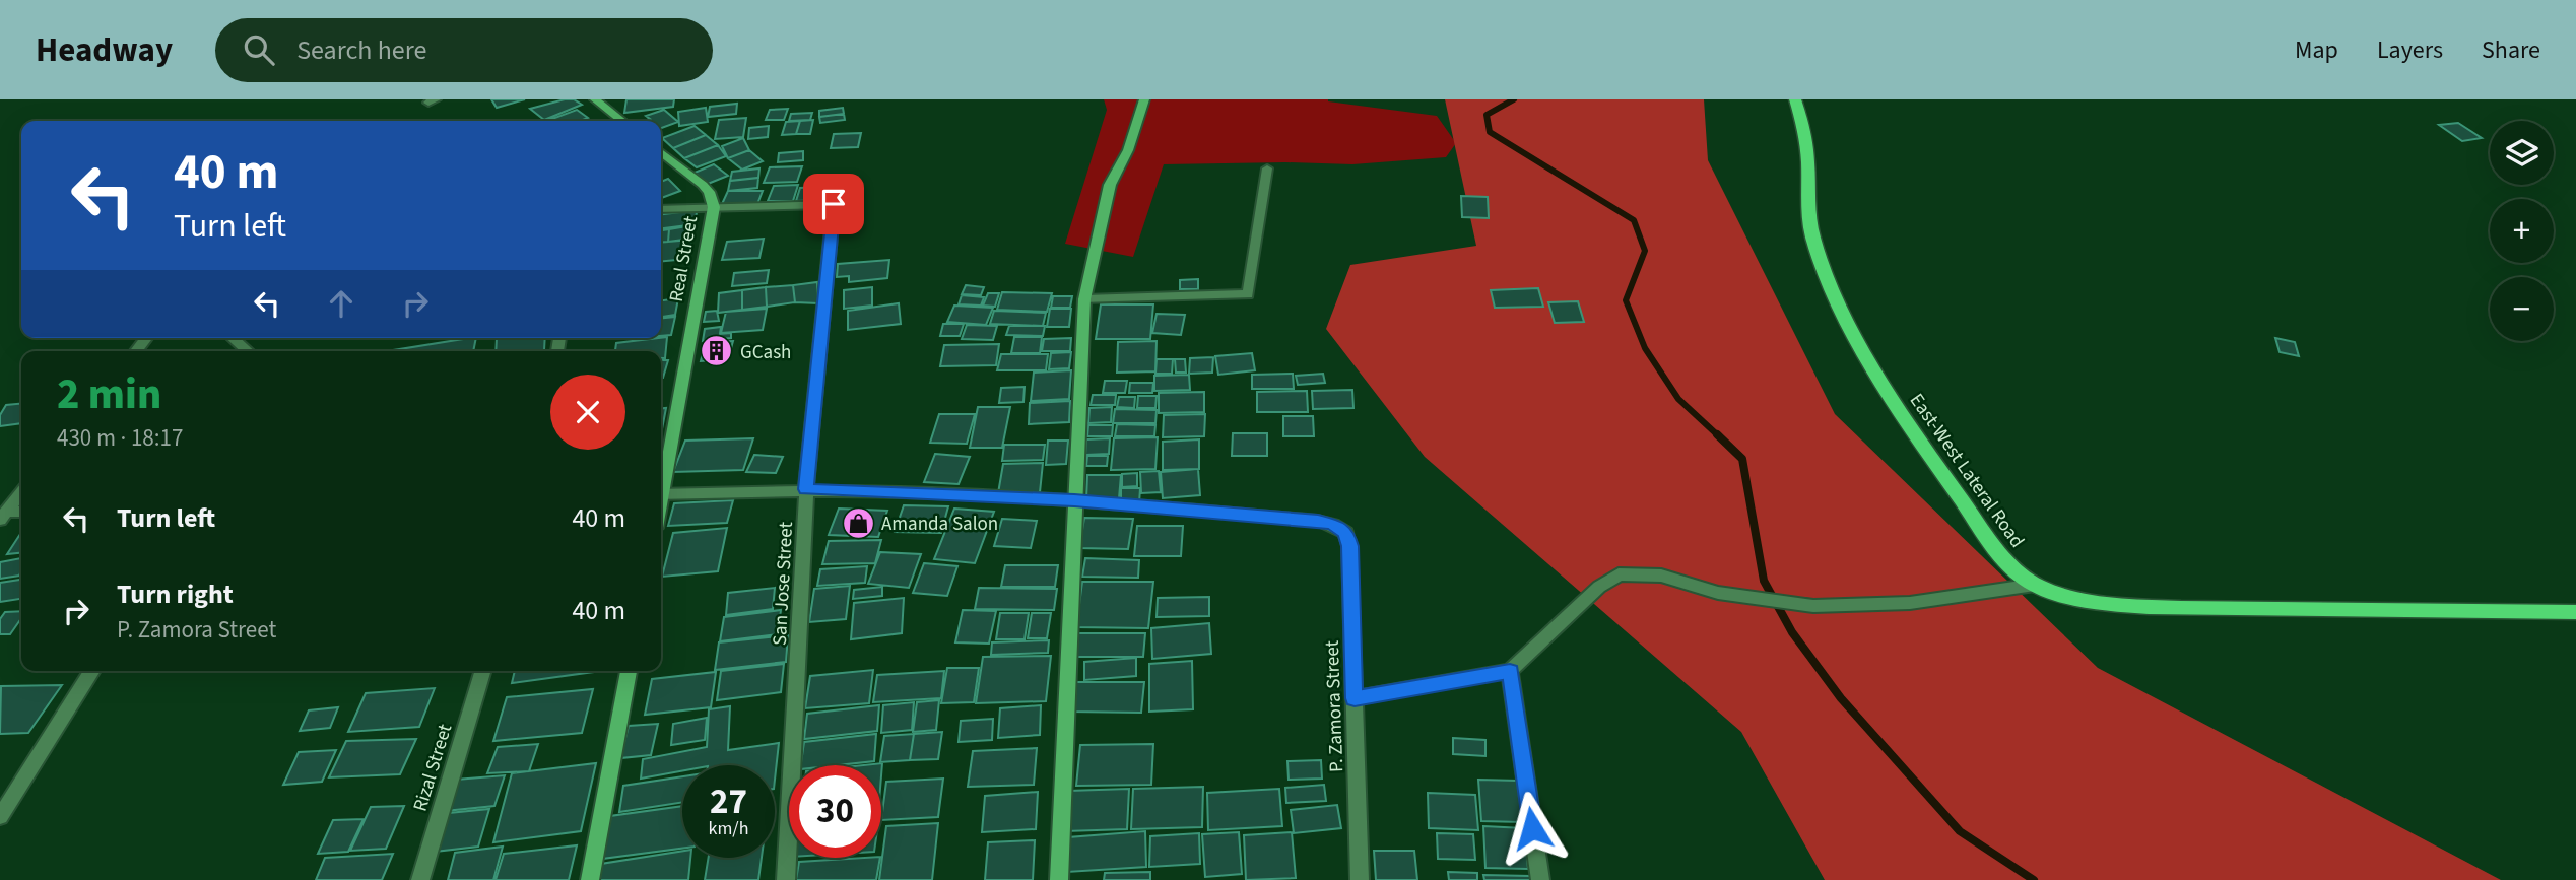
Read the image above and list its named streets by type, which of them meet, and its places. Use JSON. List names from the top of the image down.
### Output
{
  "streets": {
    "main road": ["East-West Lateral Road"],
    "street": [
      "Real Street",
      "San Jose Street",
      "P. Zamora Street",
      "Rizal Street"
    ]
  },
  "crossings": [
    ["Real Street", "San Jose Street"]
  ],
  "places": {
    "building": ["GCash"],
    "shop": ["Amanda Salon"]
  },
  "page": {
    "header": "Headway",
    "search": "Search here",
    "nav": ["Map", "Layers", "Share"],
    "map_buttons": ["+", "−"],
    "turn": ["40 m", "Turn left"],
    "heading": ["2 min", "430 m · 18:17"],
    "list": [
      {
        "name": "Turn left",
        "value": "40 m"
      },
      {
        "name": "Turn right",
        "note": "P. Zamora Street",
        "value": "40 m"
      }
    ],
    "speed": "27 km/h",
    "limit": "30"
  }
}
